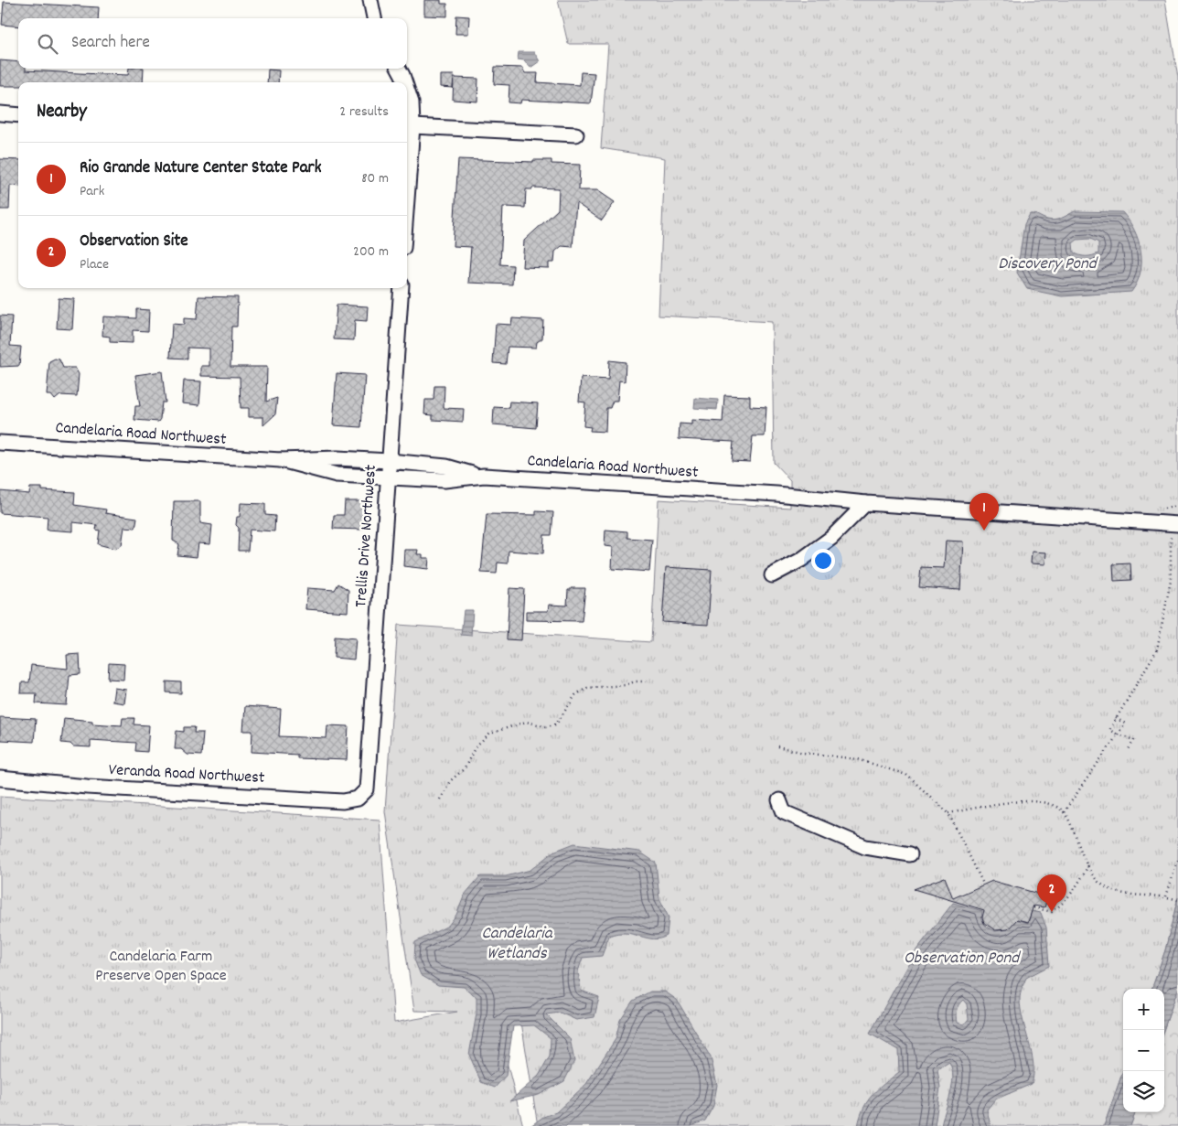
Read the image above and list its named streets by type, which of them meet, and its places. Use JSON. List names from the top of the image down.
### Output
{
  "streets": {
    "street": ["Candelaria Road Northwest", "Trellis Drive Northwest", "Veranda Road Northwest"]
  },
  "crossings": [
    ["Candelaria Road Northwest", "Trellis Drive Northwest"],
    ["Trellis Drive Northwest", "Veranda Road Northwest"]
  ],
  "water": ["Discovery Pond", "Candelaria Wetlands", "Observation Pond"],
  "parks": ["Candelaria Farm Preserve Open Space"],
  "page": {
    "search": "Search here",
    "heading": ["Nearby", "2 results"],
    "list": [
      {
        "mark": "1",
        "name": "Rio Grande Nature Center State Park",
        "note": "Park",
        "value": "80 m"
      },
      {
        "mark": "2",
        "name": "Observation Site",
        "note": "Place",
        "value": "200 m"
      }
    ],
    "pins": ["1", "2"],
    "map_buttons": ["+", "−"]
  }
}
